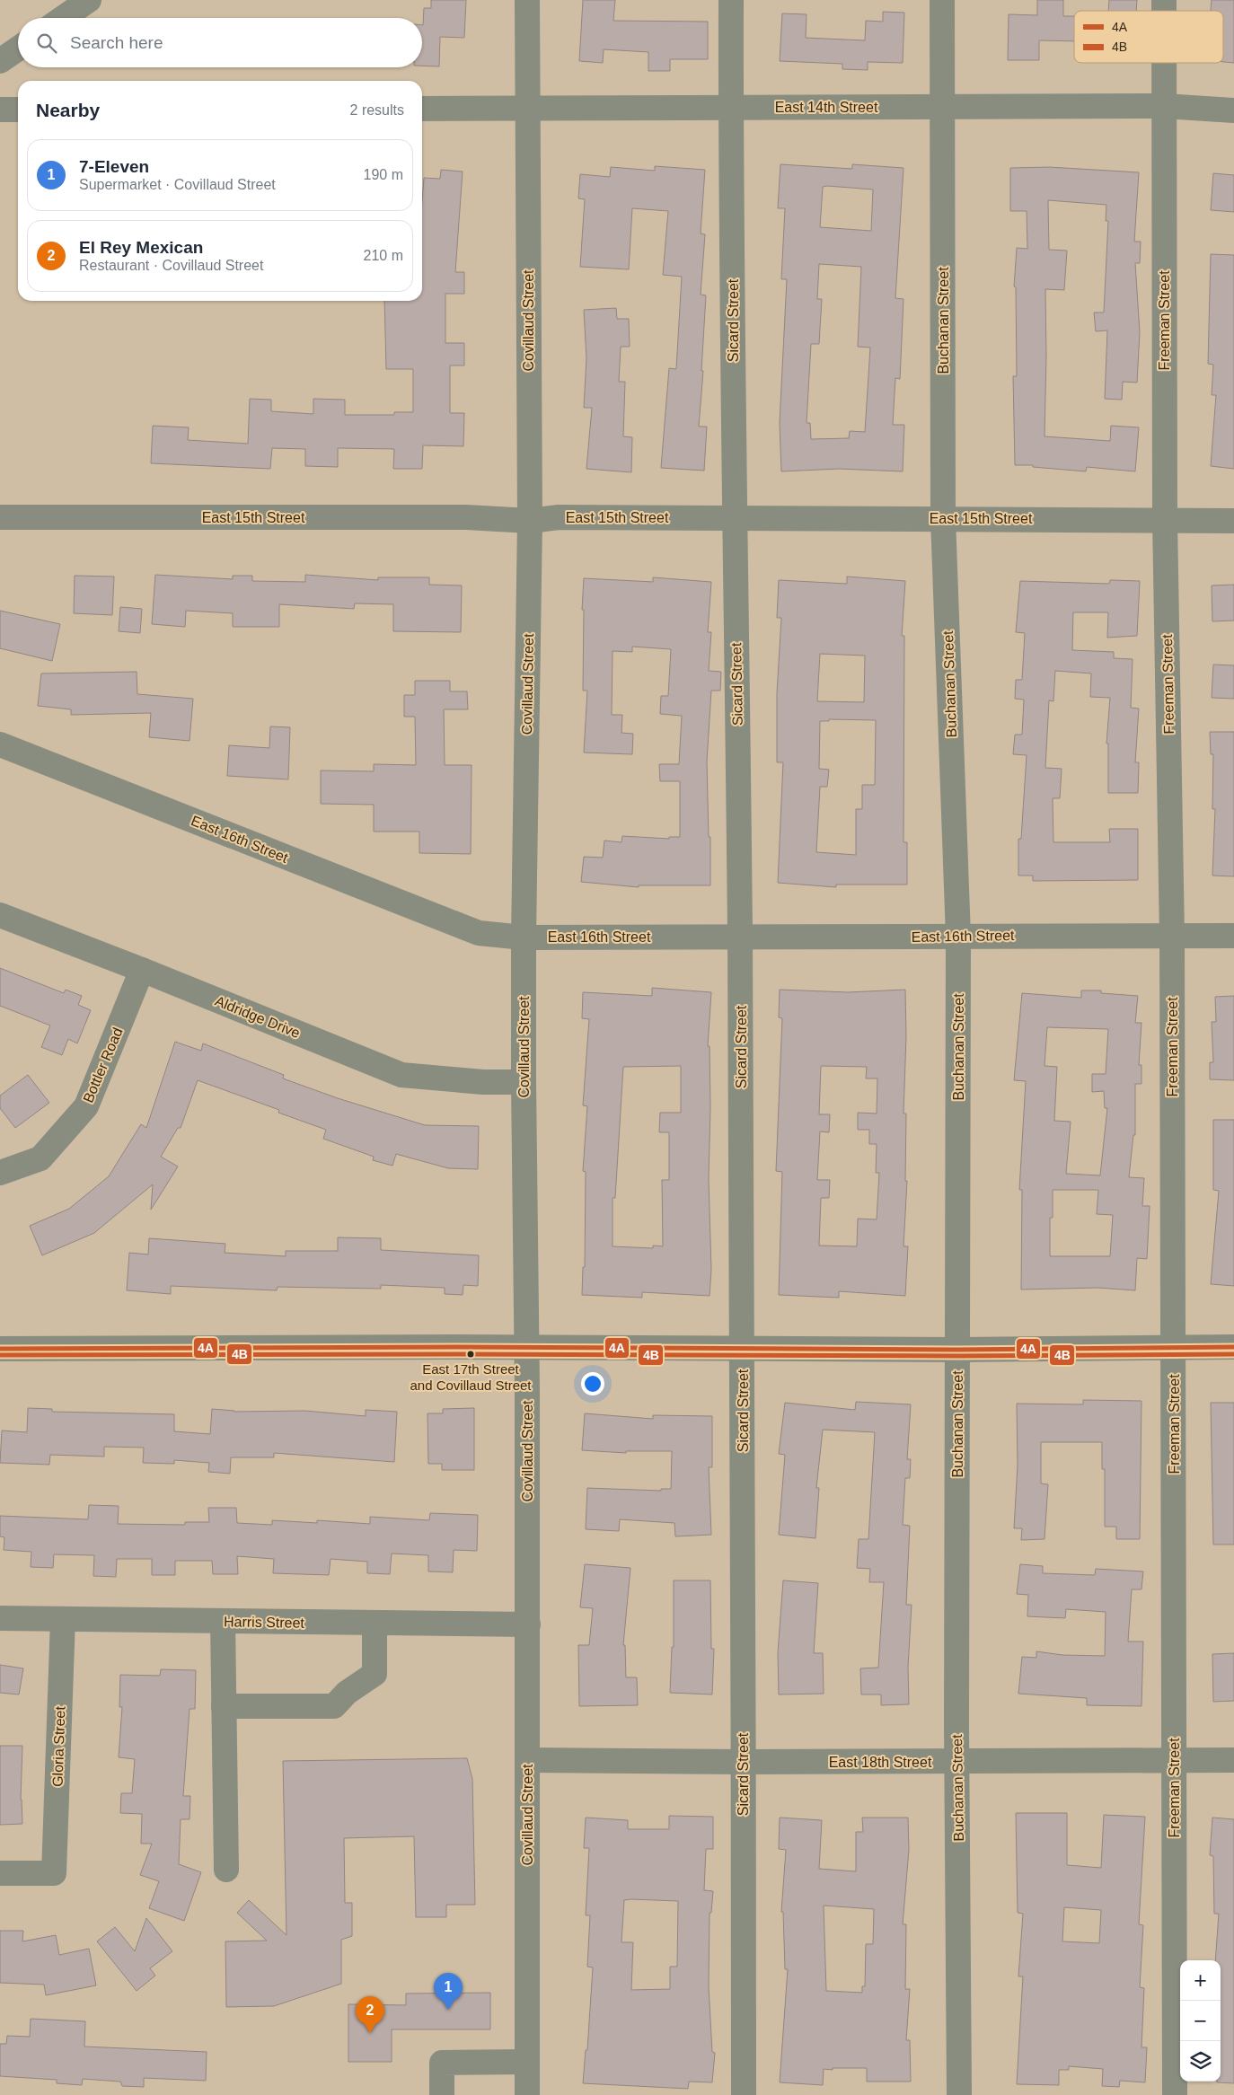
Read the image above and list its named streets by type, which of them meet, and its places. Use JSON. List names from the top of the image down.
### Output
{
  "streets": {
    "street": [
      "East 14th Street",
      "Covillaud Street",
      "Sicard Street",
      "Buchanan Street",
      "Freeman Street",
      "East 15th Street",
      "East 16th Street",
      "Aldridge Drive",
      "Bottler Road",
      "Harris Street",
      "Gloria Street",
      "East 18th Street"
    ]
  },
  "crossings": [
    ["East 14th Street", "Covillaud Street"],
    ["East 14th Street", "Sicard Street"],
    ["East 14th Street", "Buchanan Street"],
    ["East 14th Street", "Freeman Street"],
    ["Covillaud Street", "East 15th Street"],
    ["Covillaud Street", "East 16th Street"],
    ["Covillaud Street", "Aldridge Drive"],
    ["Covillaud Street", "Harris Street"],
    ["Covillaud Street", "East 18th Street"],
    ["Sicard Street", "East 15th Street"],
    ["Sicard Street", "East 16th Street"],
    ["Sicard Street", "East 18th Street"],
    ["Buchanan Street", "East 15th Street"],
    ["Buchanan Street", "East 16th Street"],
    ["Buchanan Street", "East 18th Street"],
    ["Freeman Street", "East 15th Street"],
    ["Freeman Street", "East 16th Street"],
    ["Freeman Street", "East 18th Street"],
    ["Aldridge Drive", "Bottler Road"],
    ["Harris Street", "Gloria Street"]
  ],
  "places": ["East 17th Street and Covillaud Street"],
  "lines": ["transit line 4A", "transit line 4B"],
  "legend": ["4A", "4B"],
  "page": {
    "search": "Search here",
    "heading": ["Nearby", "2 results"],
    "list": [
      {
        "mark": "1",
        "name": "7-Eleven",
        "note": "Supermarket · Covillaud Street",
        "value": "190 m"
      },
      {
        "mark": "2",
        "name": "El Rey Mexican",
        "note": "Restaurant · Covillaud Street",
        "value": "210 m"
      }
    ],
    "map_buttons": ["+", "−"],
    "pins": ["1", "2"]
  }
}
